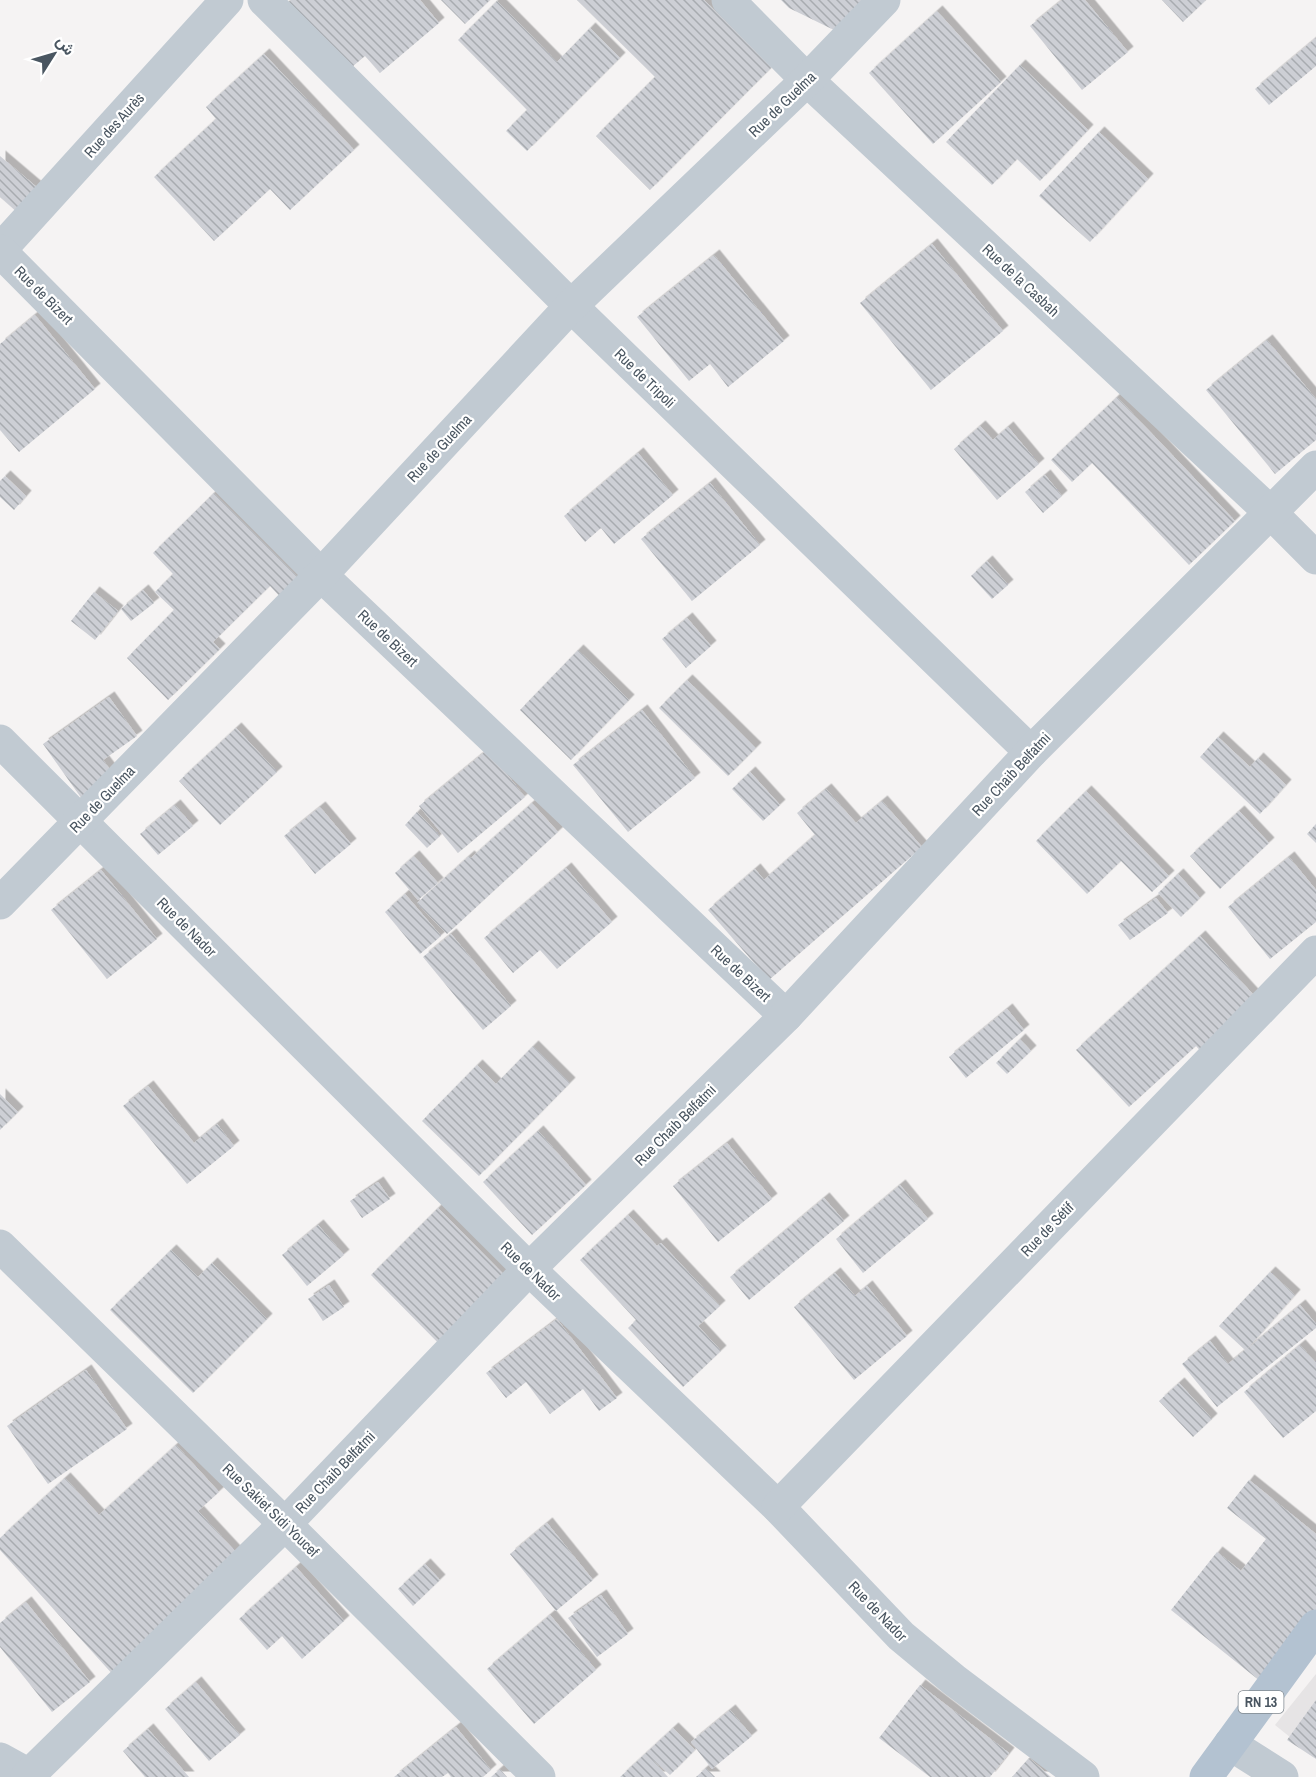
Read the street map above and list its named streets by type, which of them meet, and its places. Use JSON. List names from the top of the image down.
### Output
{
  "streets": {
    "main road": ["RN 13"],
    "street": [
      "Rue de Guelma",
      "Rue des Aurès",
      "Rue de la Casbah",
      "Rue de Bizert",
      "Rue de Tripoli",
      "Rue Chaib Belfatmi",
      "Rue de Nador",
      "Rue de Sétif",
      "Rue Sakiet Sidi Youcef"
    ]
  },
  "crossings": [
    ["Rue de Guelma", "Rue de la Casbah"],
    ["Rue de Guelma", "Rue de Bizert"],
    ["Rue de Guelma", "Rue de Tripoli"],
    ["Rue de Guelma", "Rue de Nador"],
    ["Rue des Aurès", "Rue de Bizert"],
    ["Rue de la Casbah", "Rue Chaib Belfatmi"],
    ["Rue de Bizert", "Rue Chaib Belfatmi"],
    ["Rue de Tripoli", "Rue Chaib Belfatmi"],
    ["Rue Chaib Belfatmi", "Rue de Nador"],
    ["Rue Chaib Belfatmi", "Rue Sakiet Sidi Youcef"],
    ["Rue de Nador", "Rue de Sétif"]
  ],
  "north": "top right"
}
